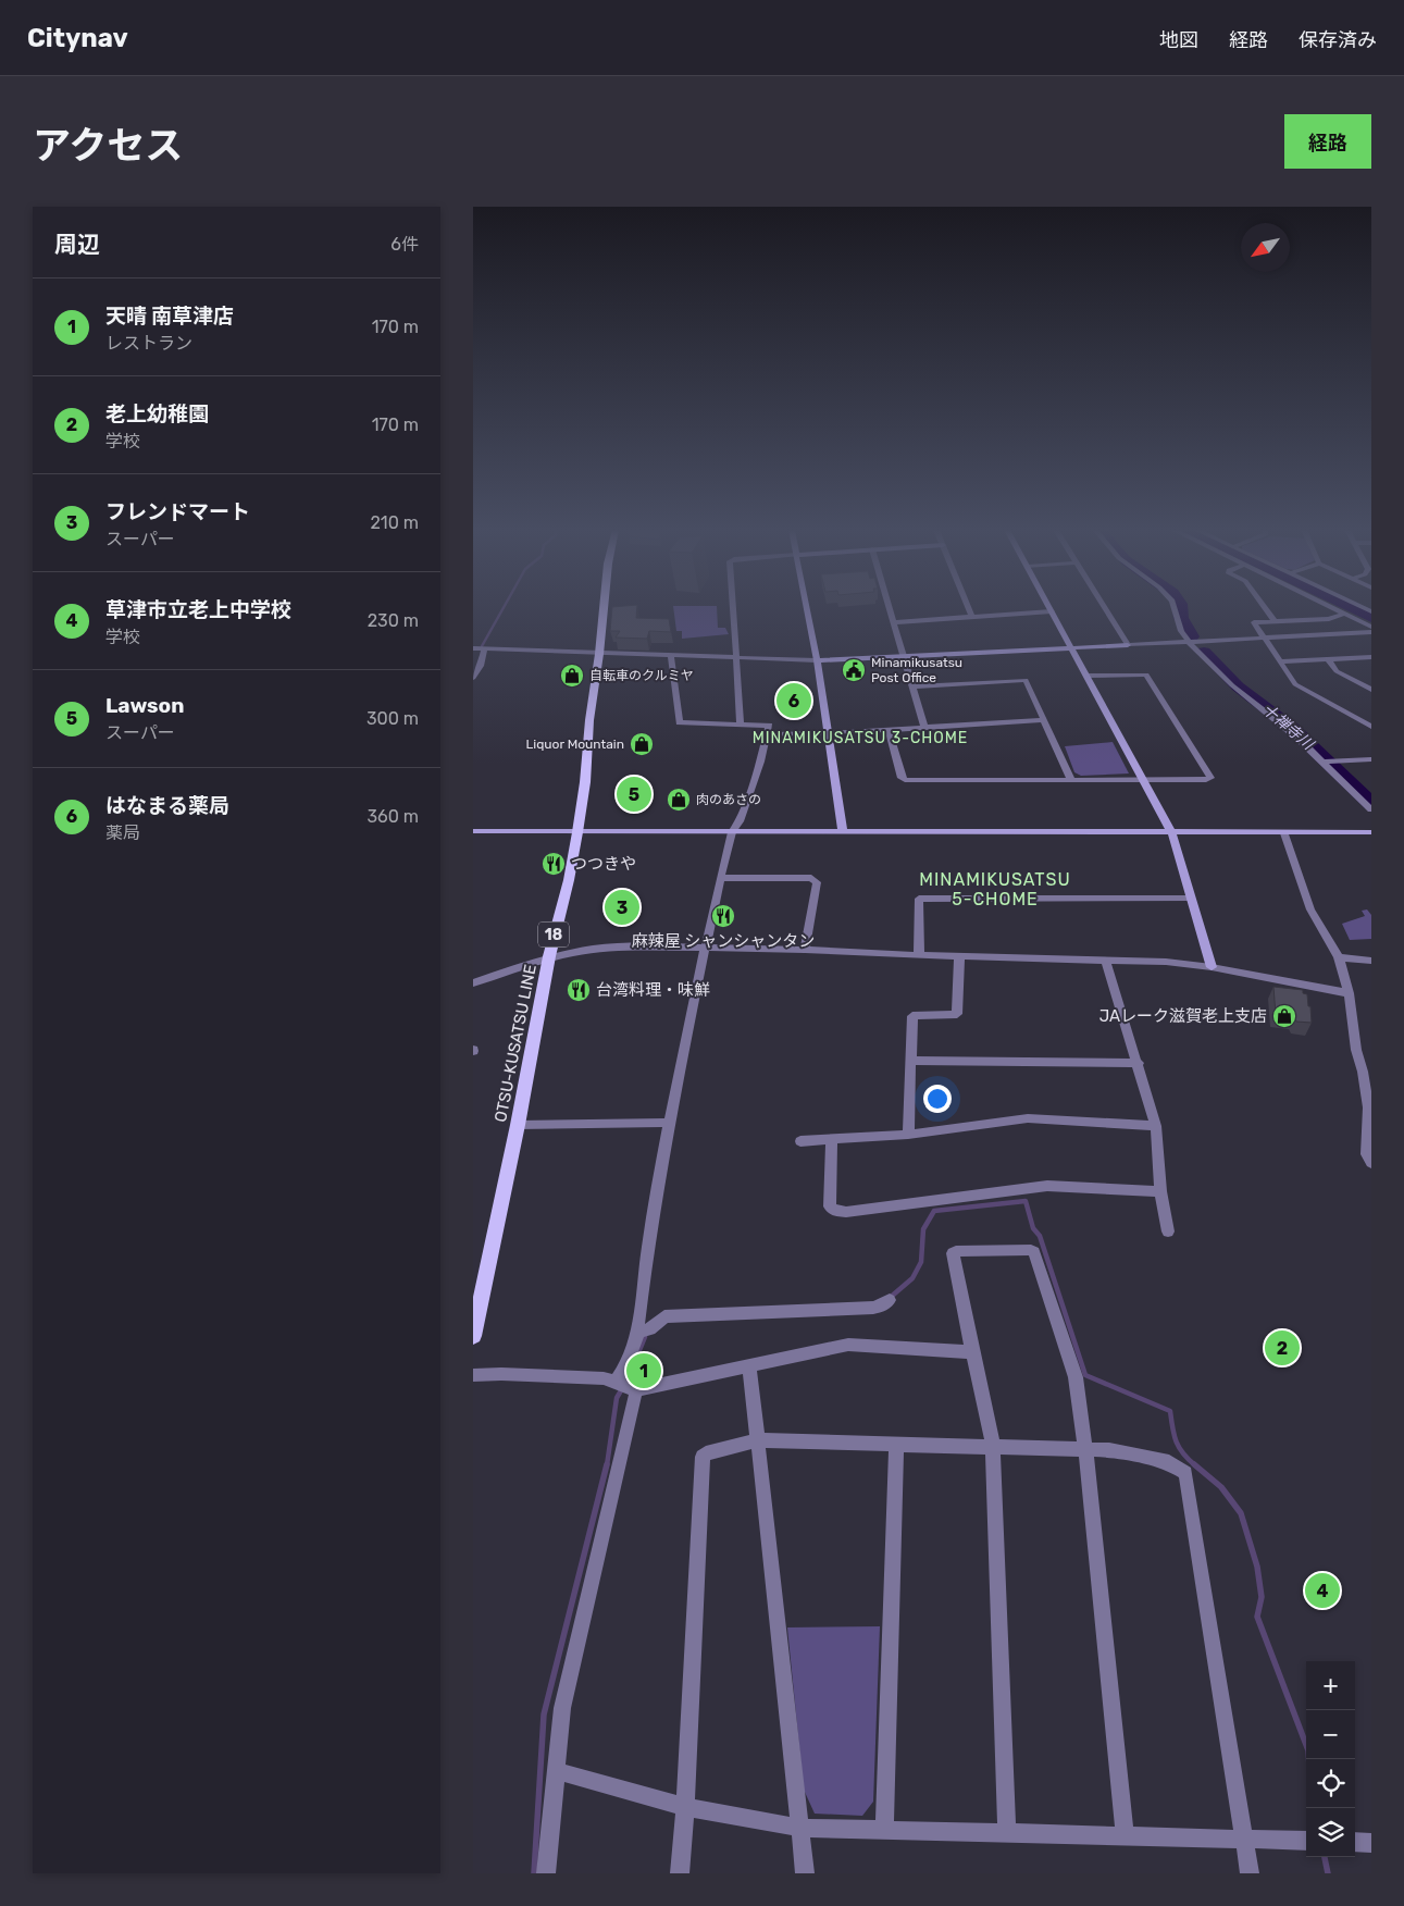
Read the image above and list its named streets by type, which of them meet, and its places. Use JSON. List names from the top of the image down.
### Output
{
  "streets": {
    "main road": ["18", "OTSU-KUSATSU LINE"]
  },
  "districts": ["MINAMIKUSATSU 3-CHOME", "MINAMIKUSATSU 5-CHOME"],
  "water": ["十禅寺川"],
  "places": {
    "public building": ["Minamikusatsu Post Office"],
    "shop": [
      "自転車のクルミヤ",
      "Liquor Mountain",
      "肉のあさの",
      "JAレーク滋賀老上支店"
    ],
    "restaurant": ["つつきや", "麻辣屋 シャンシャンタン", "台湾料理・味鮮"]
  },
  "north": "bottom left",
  "page": {
    "header": "Citynav",
    "nav": ["地図", "経路", "保存済み"],
    "title": "アクセス",
    "buttons": "経路",
    "heading": ["周辺", "6件"],
    "list": [
      {
        "mark": "1",
        "name": "天晴 南草津店",
        "note": "レストラン",
        "value": "170 m"
      },
      {
        "mark": "2",
        "name": "老上幼稚園",
        "note": "学校",
        "value": "170 m"
      },
      {
        "mark": "3",
        "name": "フレンドマート",
        "note": "スーパー",
        "value": "210 m"
      },
      {
        "mark": "4",
        "name": "草津市立老上中学校",
        "note": "学校",
        "value": "230 m"
      },
      {
        "mark": "5",
        "name": "Lawson",
        "note": "スーパー",
        "value": "300 m"
      },
      {
        "mark": "6",
        "name": "はなまる薬局",
        "note": "薬局",
        "value": "360 m"
      }
    ],
    "pins": [
      "6",
      "5",
      "3",
      "2",
      "1",
      "4"
    ],
    "map_buttons": ["+", "−"]
  }
}
